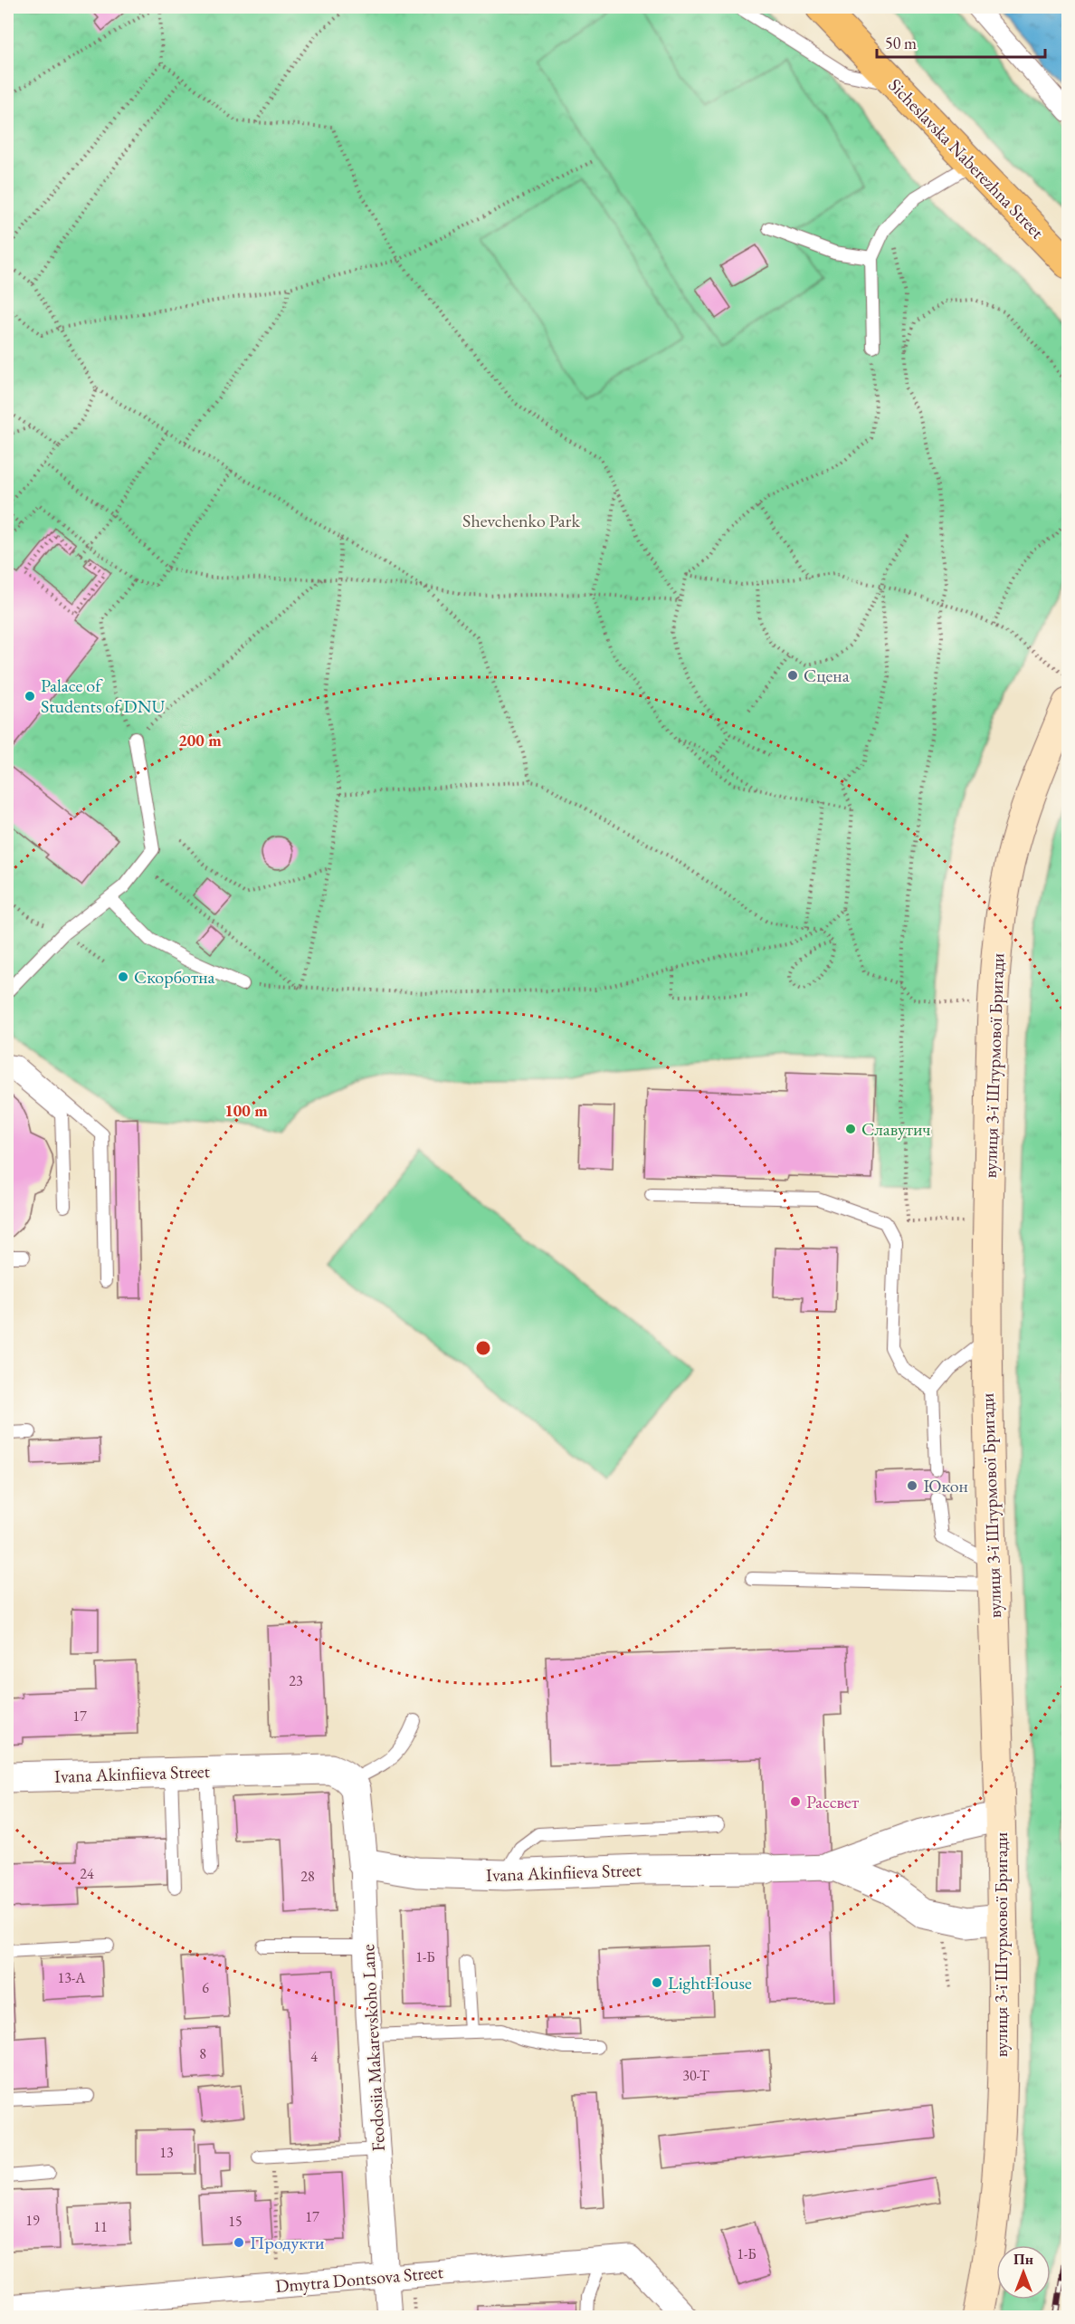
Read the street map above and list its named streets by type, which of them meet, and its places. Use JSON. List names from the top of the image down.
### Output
{
  "streets": {
    "main road": ["Sicheslavska Naberezhna Street", "вулиця 3-ї Штурмової Бригади"],
    "street": ["Ivana Akinfiieva Street", "Feodosiia Makarevskoho Lane", "Dmytra Dontsova Street"]
  },
  "crossings": [
    ["Ivana Akinfiieva Street", "Feodosiia Makarevskoho Lane"],
    ["Feodosiia Makarevskoho Lane", "Dmytra Dontsova Street"]
  ],
  "parks": ["Shevchenko Park"],
  "places": [
    "Сцена",
    "Palace of Students of DNU",
    "Скорботна",
    "Славутич",
    "Юкон",
    "Рассвет",
    "LightHouse",
    "Продукти"
  ],
  "house_numbers": [
    "23",
    "17",
    "24",
    "28",
    "1-Б",
    "13-А",
    "6",
    "8",
    "4",
    "30-Т",
    "13",
    "17",
    "19",
    "15",
    "11",
    "1-Б"
  ],
  "scale_bar": "50 m",
  "north": "top",
  "rings": ["200 m", "100 m"]
}
